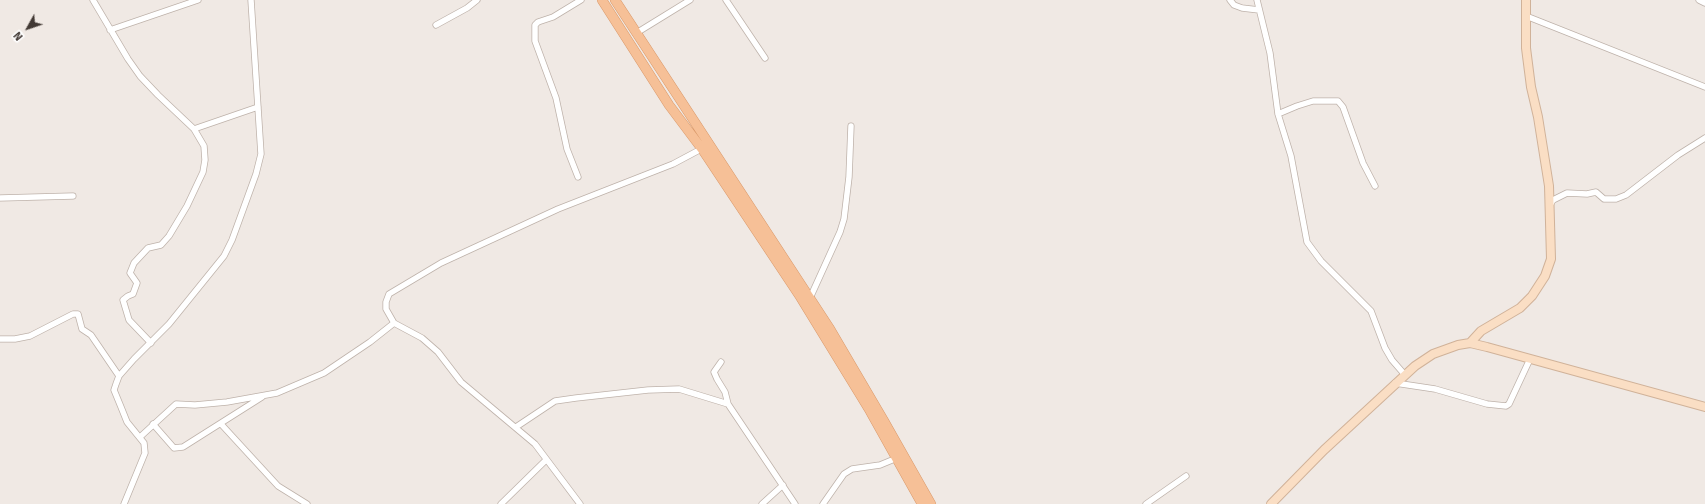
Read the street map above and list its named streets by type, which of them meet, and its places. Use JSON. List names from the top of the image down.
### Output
{
  "north": "bottom left"
}
